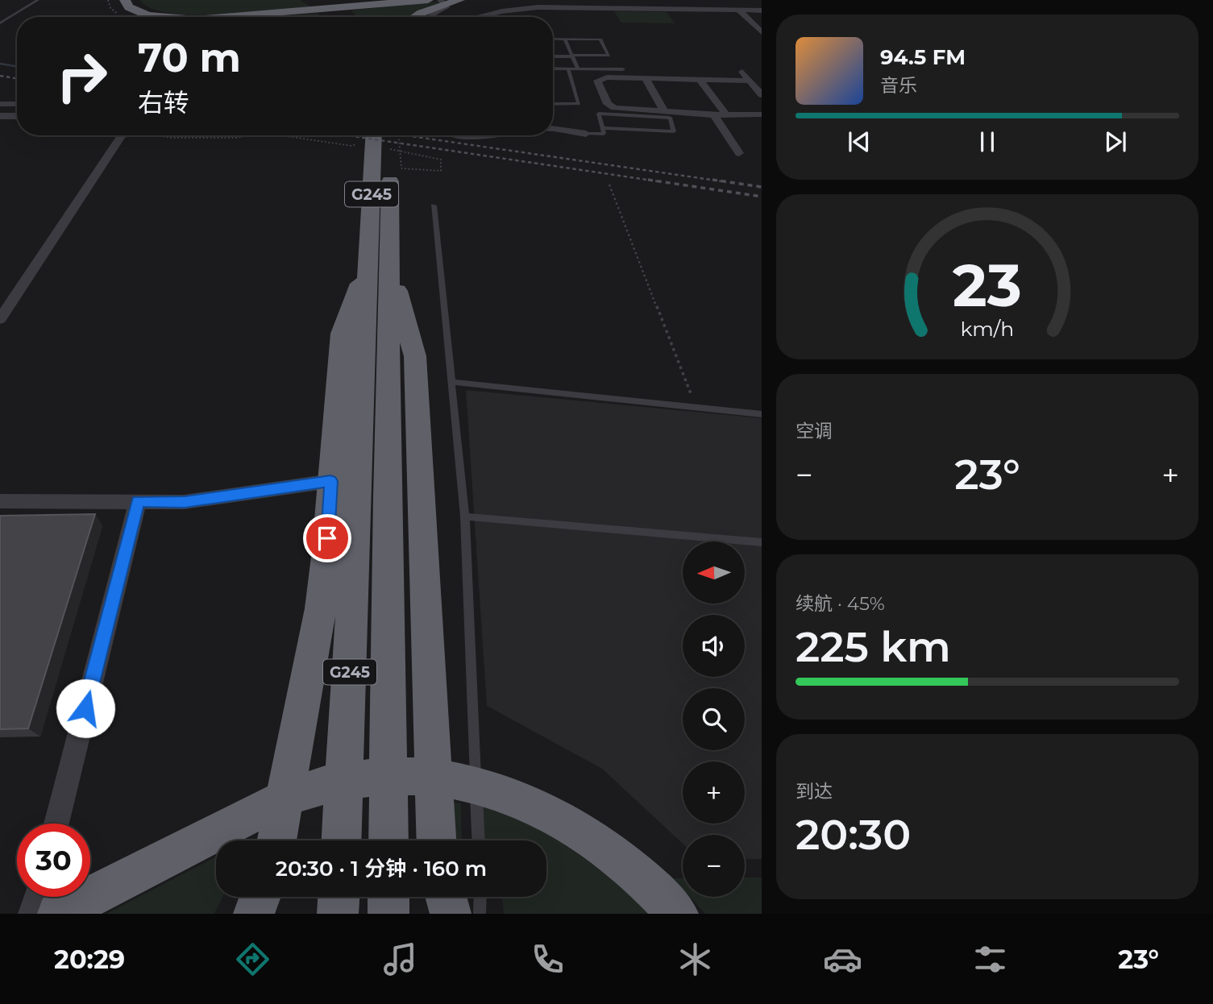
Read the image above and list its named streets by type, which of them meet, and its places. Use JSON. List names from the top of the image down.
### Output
{
  "streets": {
    "highway": ["G245"]
  },
  "north": "left",
  "page": {
    "turn": ["70 m", "右转"],
    "song": ["94.5 FM", "音乐"],
    "tile": [
      "空调",
      ["续航 · 45%", "225 km"],
      ["到达", "20:30"]
    ],
    "heat": ["−", "23°", "+"],
    "map_buttons": ["+", "−"],
    "limit": "30",
    "trip": "20:30 · 1 分钟 · 160 m",
    "tabs": ["20:29", "23°"],
    "gauge": ["23", "km/h"]
  }
}
